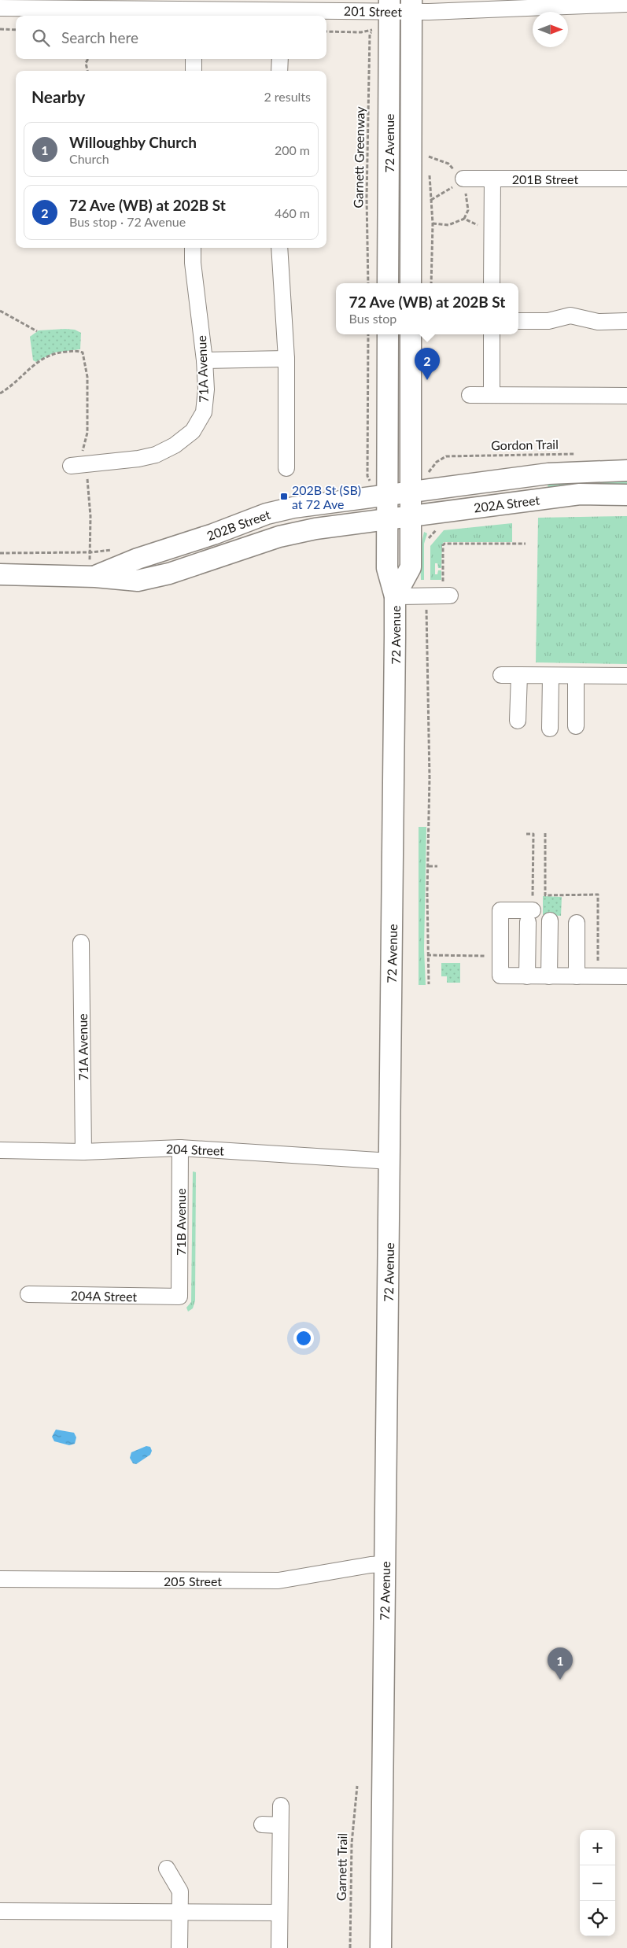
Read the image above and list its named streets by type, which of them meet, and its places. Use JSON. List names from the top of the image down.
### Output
{
  "streets": {
    "main road": ["72 Avenue", "202A Street", "202B Street"],
    "street": [
      "201 Street",
      "201B Street",
      "71A Avenue",
      "204 Street",
      "71B Avenue",
      "204A Street",
      "205 Street"
    ],
    "path": ["Garnett Greenway", "Gordon Trail", "Garnett Trail"]
  },
  "crossings": [
    ["201 Street", "72 Avenue"],
    ["72 Avenue", "202A Street"],
    ["72 Avenue", "202B Street"],
    ["72 Avenue", "204 Street"],
    ["72 Avenue", "205 Street"],
    ["71A Avenue", "204 Street"],
    ["202A Street", "202B Street"],
    ["204 Street", "71B Avenue"],
    ["71B Avenue", "204A Street"]
  ],
  "places": {
    "transit": ["202B St (SB) at 72 Ave"]
  },
  "north": "right",
  "page": {
    "search": "Search here",
    "heading": ["Nearby", "2 results"],
    "list": [
      {
        "mark": "1",
        "name": "Willoughby Church",
        "note": "Church",
        "value": "200 m"
      },
      {
        "mark": "2",
        "name": "72 Ave (WB) at 202B St",
        "note": "Bus stop · 72 Avenue",
        "value": "460 m"
      }
    ],
    "popup": ["72 Ave (WB) at 202B St", "Bus stop"],
    "pins": ["2", "1"],
    "map_buttons": ["+", "−"]
  }
}
